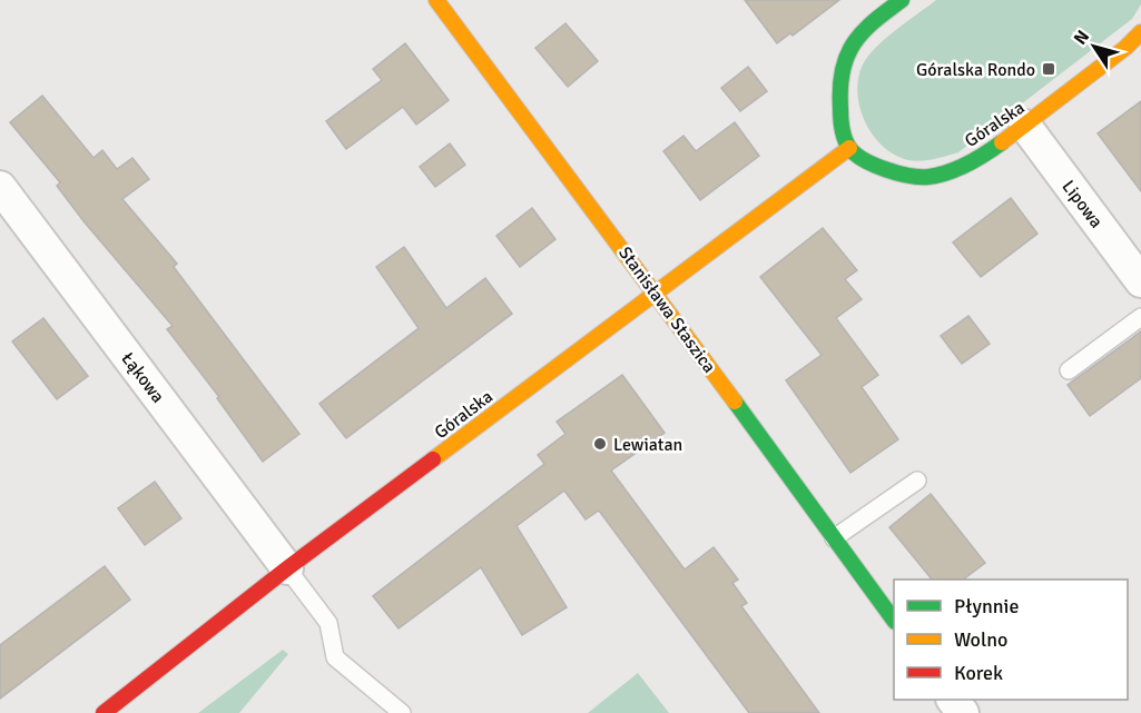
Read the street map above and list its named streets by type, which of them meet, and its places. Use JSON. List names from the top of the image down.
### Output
{
  "streets": {
    "street": [
      "Góralska",
      "Lipowa",
      "Stanisława Staszica",
      "Łąkowa"
    ]
  },
  "crossings": [
    ["Góralska", "Lipowa"],
    ["Góralska", "Stanisława Staszica"],
    ["Góralska", "Łąkowa"]
  ],
  "places": {
    "transit": ["Góralska Rondo"],
    "other": ["Lewiatan"]
  },
  "legend": ["Płynnie", "Wolno", "Korek"],
  "north": "top left"
}
